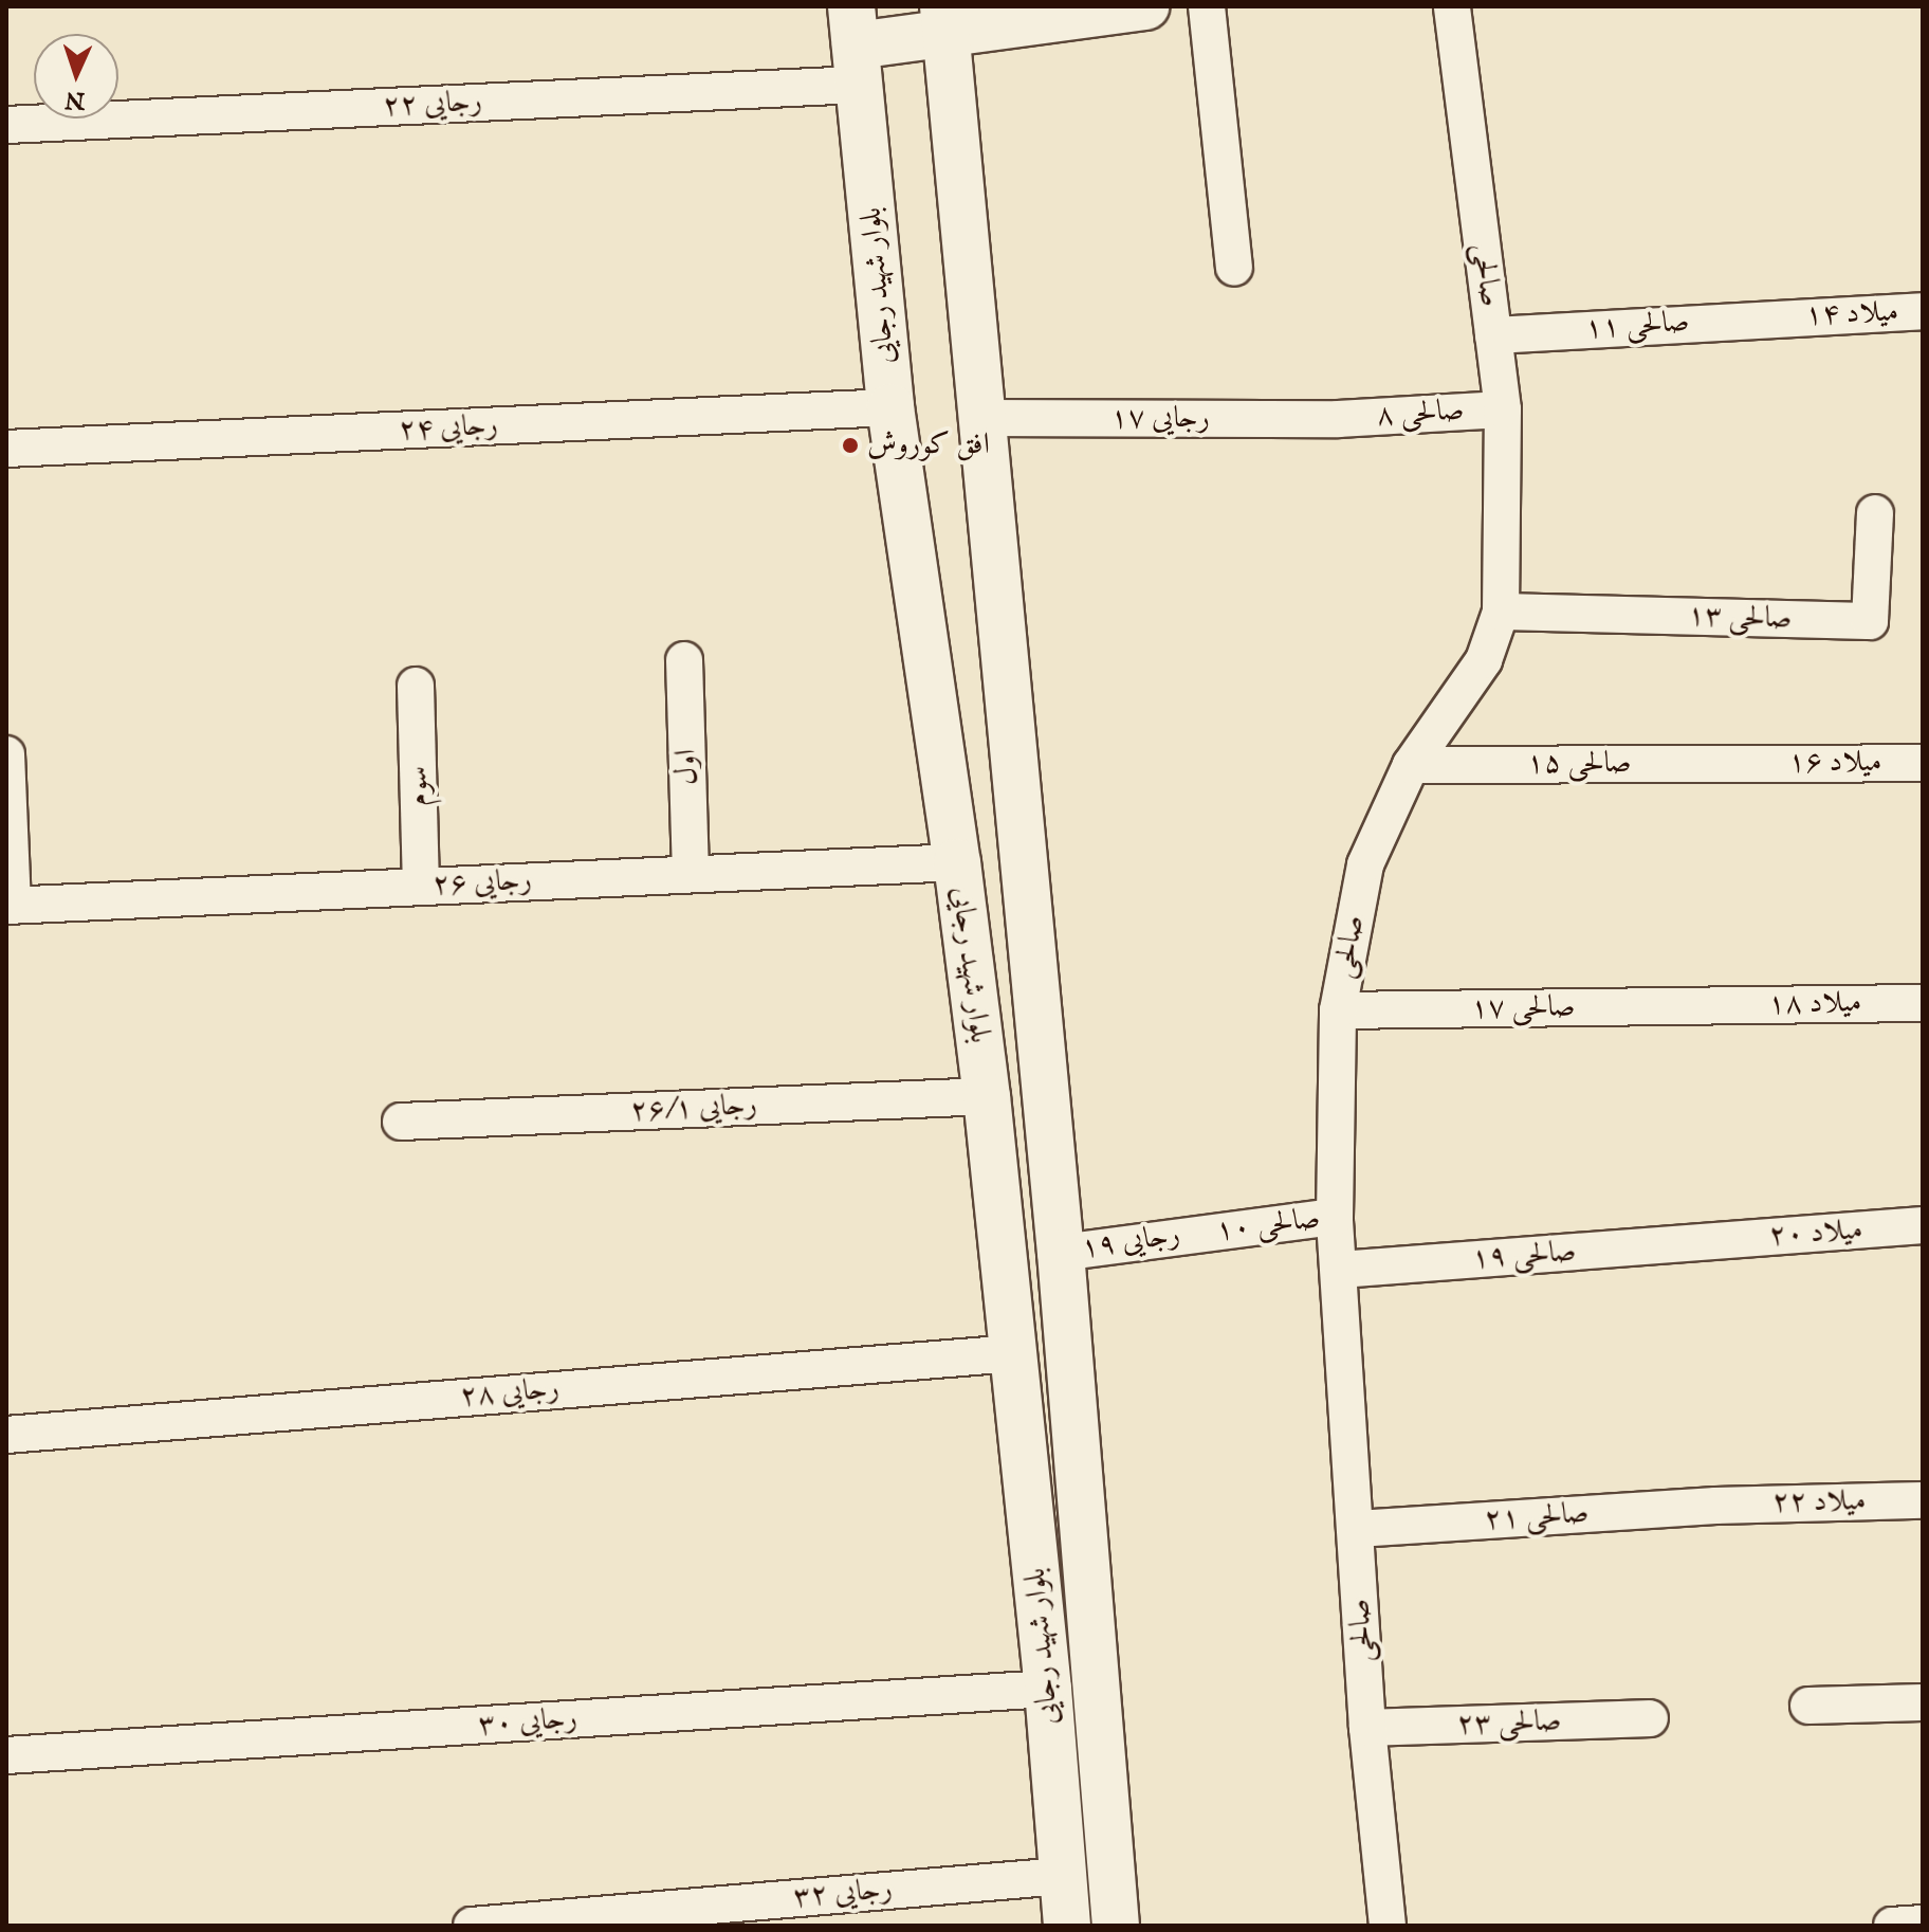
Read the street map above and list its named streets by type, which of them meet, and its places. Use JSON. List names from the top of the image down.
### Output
{
  "streets": {
    "main road": ["بلوار شهید رجایی"],
    "street": [
      "رجایی ۲۲",
      "صالحی",
      "میلاد ۱۴",
      "صالحی ۱۱",
      "صالحی ۸",
      "رجایی ۱۷",
      "رجایی ۲۴",
      "صالحی ۱۳",
      "میلاد ۱۶",
      "صالحی ۱۵",
      "اول",
      "سوم",
      "رجایی ۲۶",
      "میلاد ۱۸",
      "صالحی ۱۷",
      "رجایی ۲۶/۱",
      "صالحی ۱۰",
      "میلاد ۲۰",
      "رجایی ۱۹",
      "صالحی ۱۹",
      "رجایی ۲۸",
      "میلاد ۲۲",
      "صالحی ۲۱",
      "رجایی ۳۰",
      "صالحی ۲۳",
      "رجایی ۳۲"
    ]
  },
  "crossings": [
    ["رجایی ۲۲", "بلوار شهید رجایی"],
    ["صالحی", "صالحی ۱۱"],
    ["صالحی", "صالحی ۸"],
    ["صالحی", "صالحی ۱۳"],
    ["صالحی", "صالحی ۱۵"],
    ["صالحی", "صالحی ۱۷"],
    ["صالحی", "صالحی ۱۰"],
    ["صالحی", "صالحی ۱۹"],
    ["صالحی", "صالحی ۲۱"],
    ["صالحی", "صالحی ۲۳"],
    ["بلوار شهید رجایی", "رجایی ۱۷"],
    ["بلوار شهید رجایی", "رجایی ۲۴"],
    ["بلوار شهید رجایی", "رجایی ۲۶"],
    ["بلوار شهید رجایی", "رجایی ۲۶/۱"],
    ["بلوار شهید رجایی", "رجایی ۱۹"],
    ["بلوار شهید رجایی", "رجایی ۲۸"],
    ["بلوار شهید رجایی", "رجایی ۳۰"],
    ["بلوار شهید رجایی", "رجایی ۳۲"],
    ["میلاد ۱۴", "صالحی ۱۱"],
    ["صالحی ۸", "رجایی ۱۷"],
    ["میلاد ۱۶", "صالحی ۱۵"],
    ["اول", "رجایی ۲۶"],
    ["سوم", "رجایی ۲۶"],
    ["میلاد ۱۸", "صالحی ۱۷"],
    ["صالحی ۱۰", "رجایی ۱۹"],
    ["میلاد ۲۰", "صالحی ۱۹"],
    ["میلاد ۲۲", "صالحی ۲۱"]
  ],
  "places": ["افق کوروش"],
  "north": "bottom"
}
